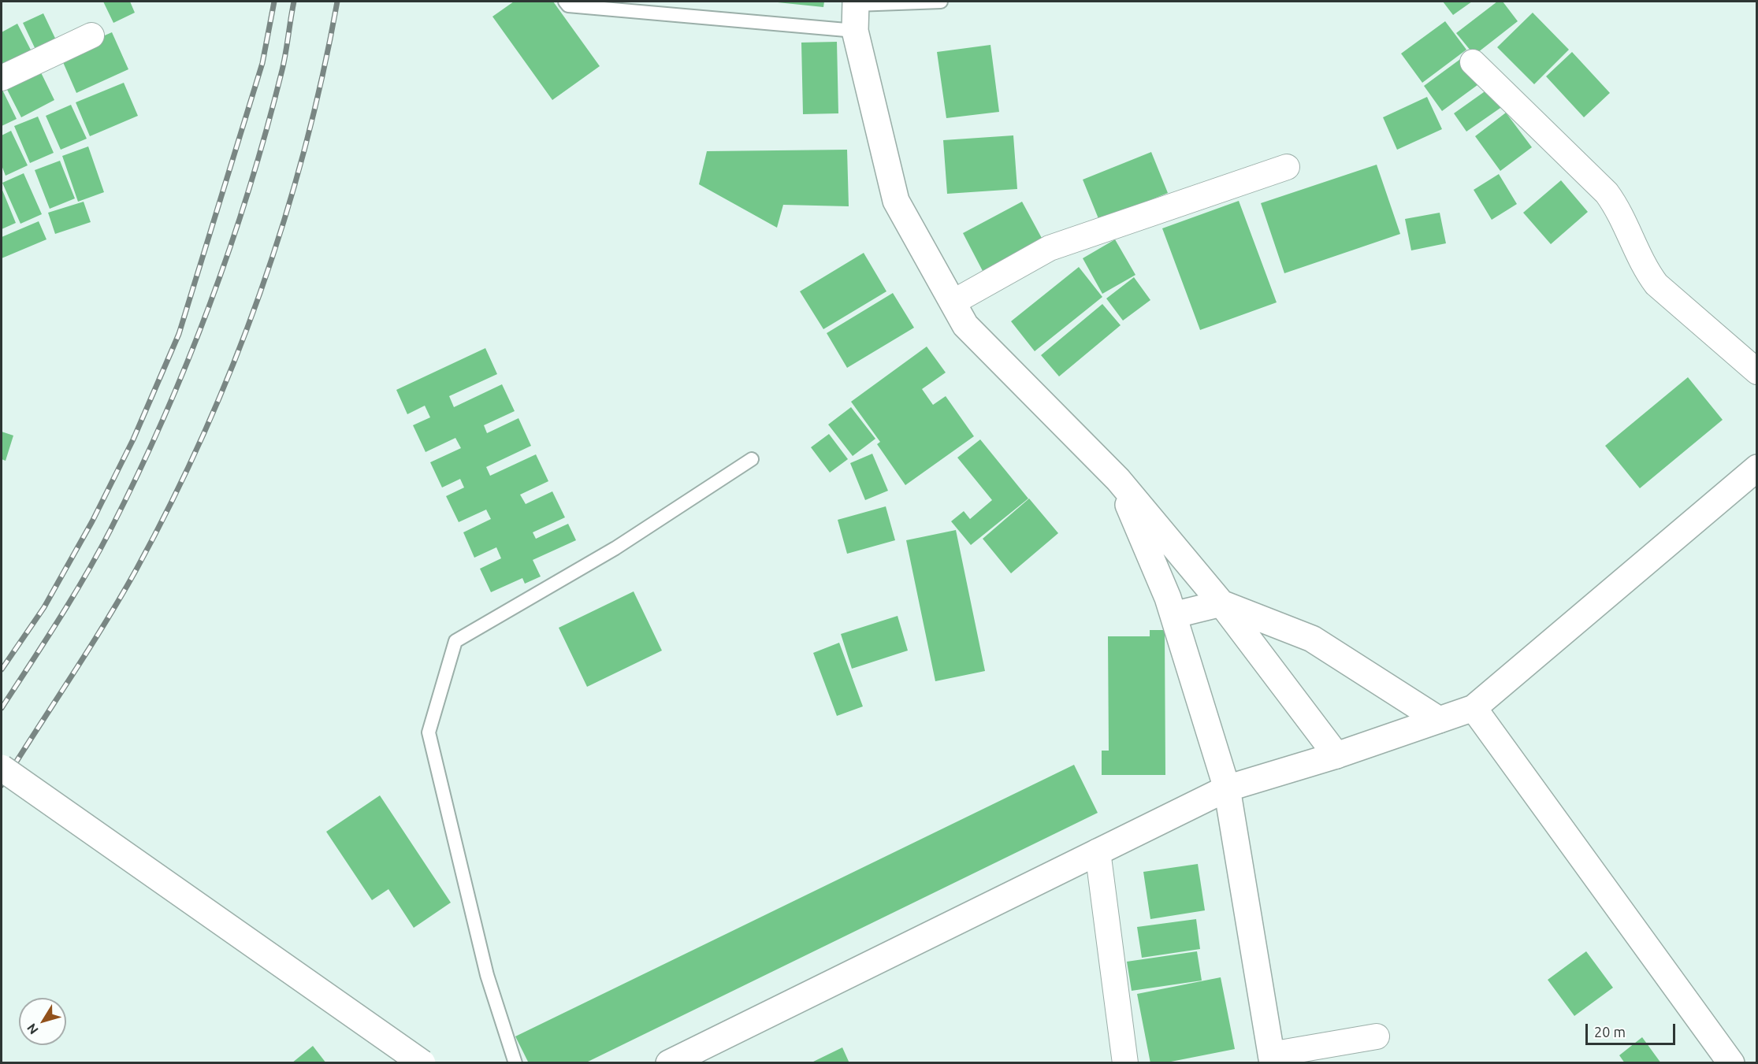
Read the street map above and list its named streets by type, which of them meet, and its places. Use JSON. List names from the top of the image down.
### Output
{
  "scale_bar": "20 m",
  "north": "bottom left"
}
